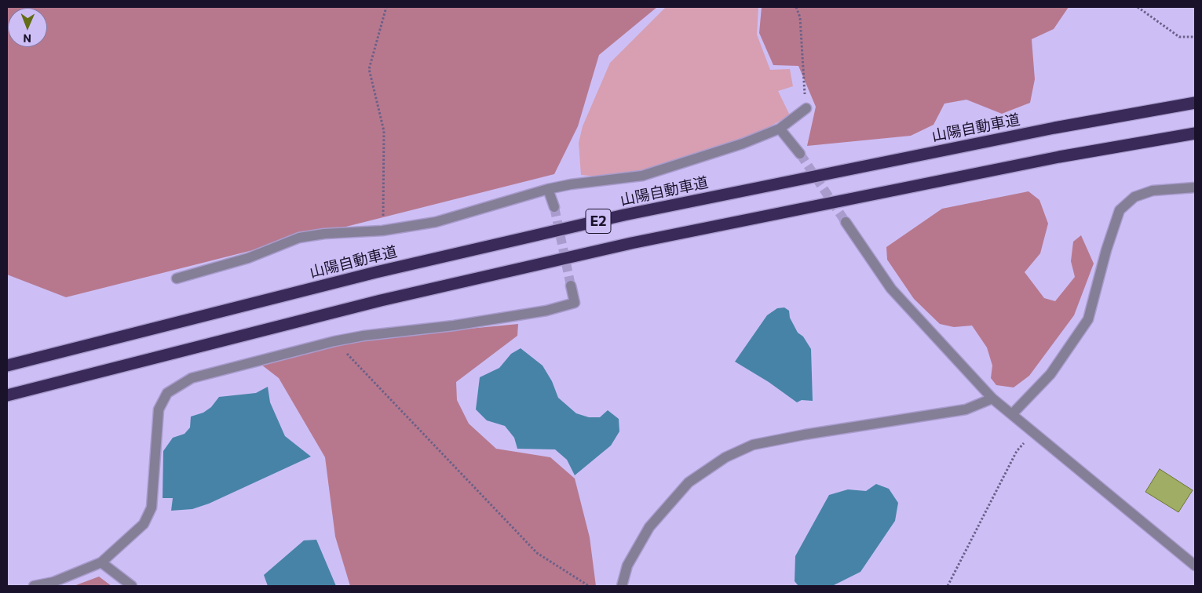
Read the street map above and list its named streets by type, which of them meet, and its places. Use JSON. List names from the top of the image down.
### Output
{
  "streets": {
    "highway": ["山陽自動車道", "E2"]
  },
  "north": "bottom"
}
